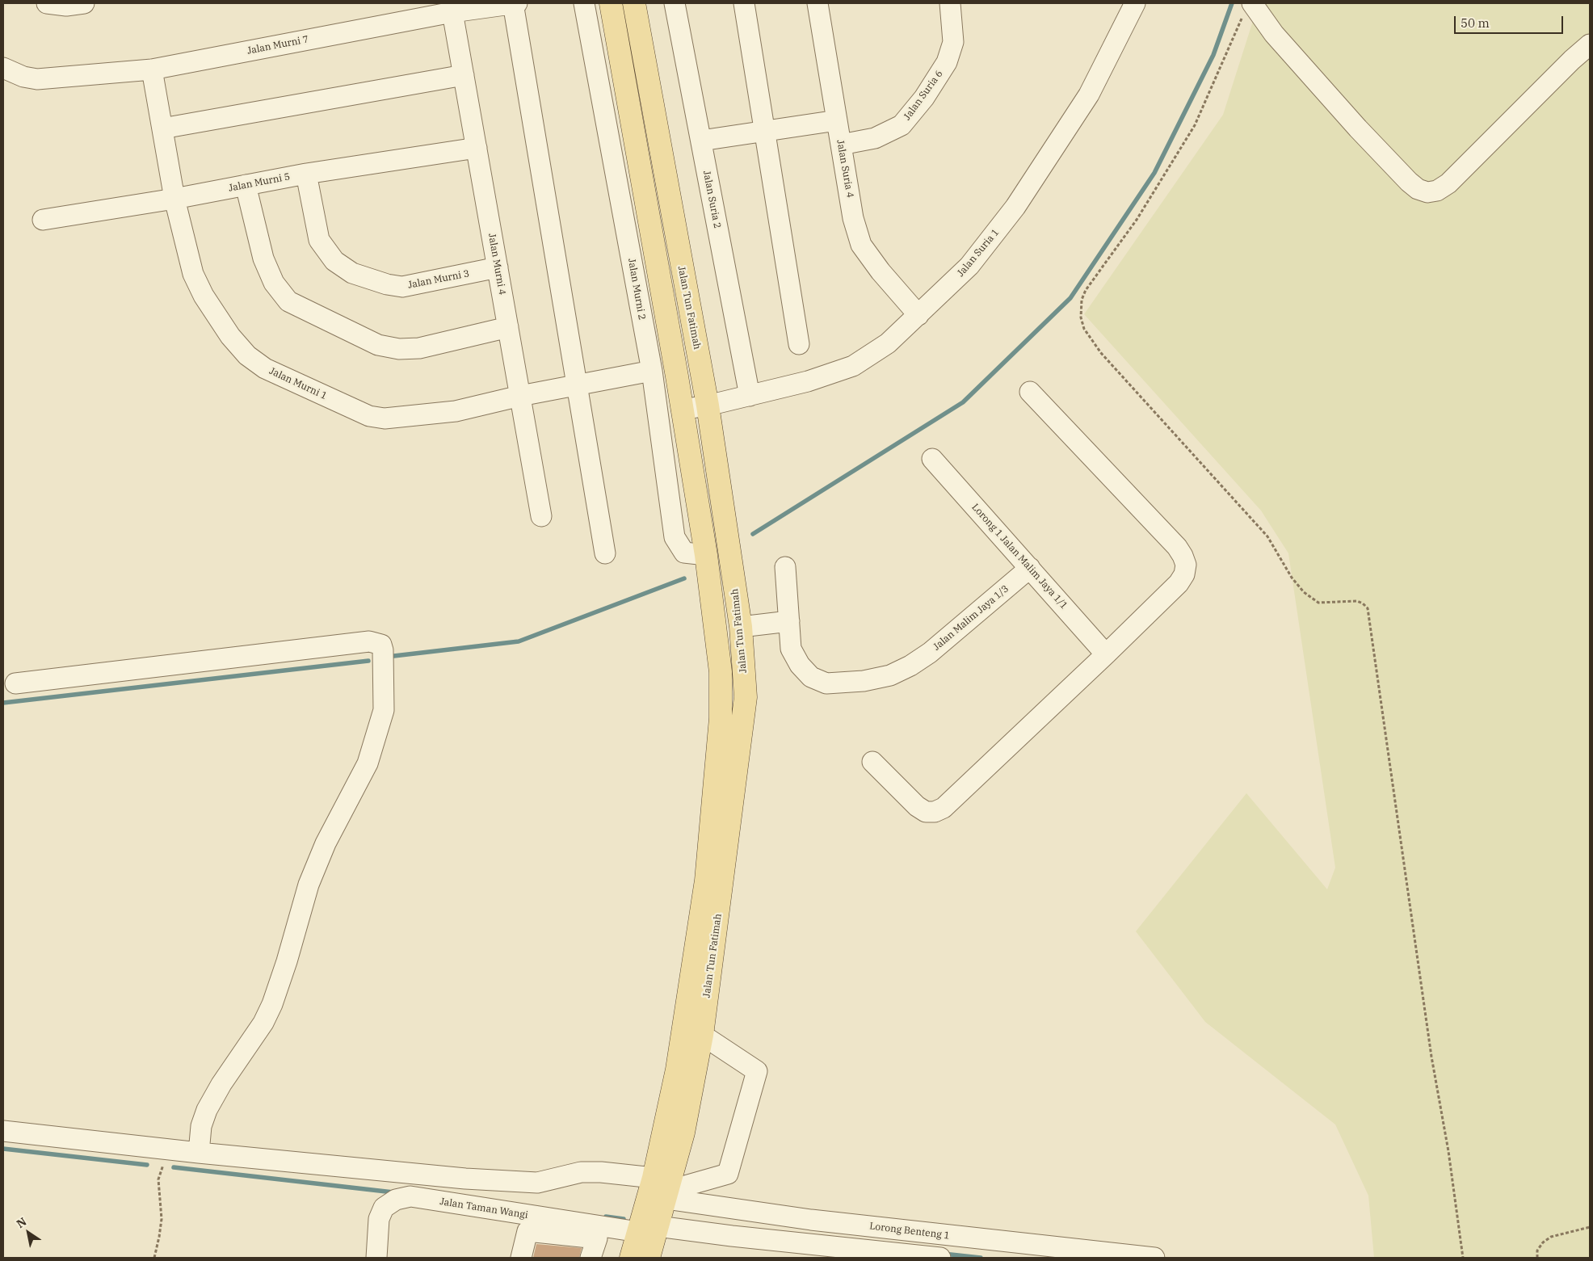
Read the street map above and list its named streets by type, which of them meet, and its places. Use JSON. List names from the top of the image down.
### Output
{
  "streets": {
    "main road": ["Jalan Tun Fatimah"],
    "street": [
      "Jalan Murni 7",
      "Jalan Suria 6",
      "Jalan Suria 4",
      "Jalan Murni 5",
      "Jalan Suria 2",
      "Jalan Suria 1",
      "Jalan Murni 4",
      "Jalan Murni 3",
      "Jalan Murni 2",
      "Jalan Murni 1",
      "Lorong 1 Jalan Malim Jaya 1/1",
      "Jalan Malim Jaya 1/3",
      "Jalan Taman Wangi",
      "Lorong Benteng 1"
    ]
  },
  "crossings": [
    ["Jalan Murni 7", "Jalan Murni 4"],
    ["Jalan Murni 7", "Jalan Murni 1"],
    ["Jalan Suria 6", "Jalan Suria 4"],
    ["Jalan Suria 4", "Jalan Suria 1"],
    ["Jalan Murni 5", "Jalan Murni 4"],
    ["Jalan Murni 5", "Jalan Murni 3"],
    ["Jalan Murni 5", "Jalan Murni 1"],
    ["Jalan Suria 2", "Jalan Suria 1"],
    ["Jalan Suria 1", "Jalan Tun Fatimah"],
    ["Jalan Murni 4", "Jalan Murni 3"],
    ["Jalan Murni 4", "Jalan Murni 1"],
    ["Jalan Murni 2", "Jalan Tun Fatimah"],
    ["Jalan Murni 2", "Jalan Murni 1"],
    ["Jalan Tun Fatimah", "Jalan Taman Wangi"],
    ["Jalan Tun Fatimah", "Lorong Benteng 1"],
    ["Lorong 1 Jalan Malim Jaya 1/1", "Jalan Malim Jaya 1/3"]
  ],
  "scale_bar": "50 m",
  "north": "top left"
}
